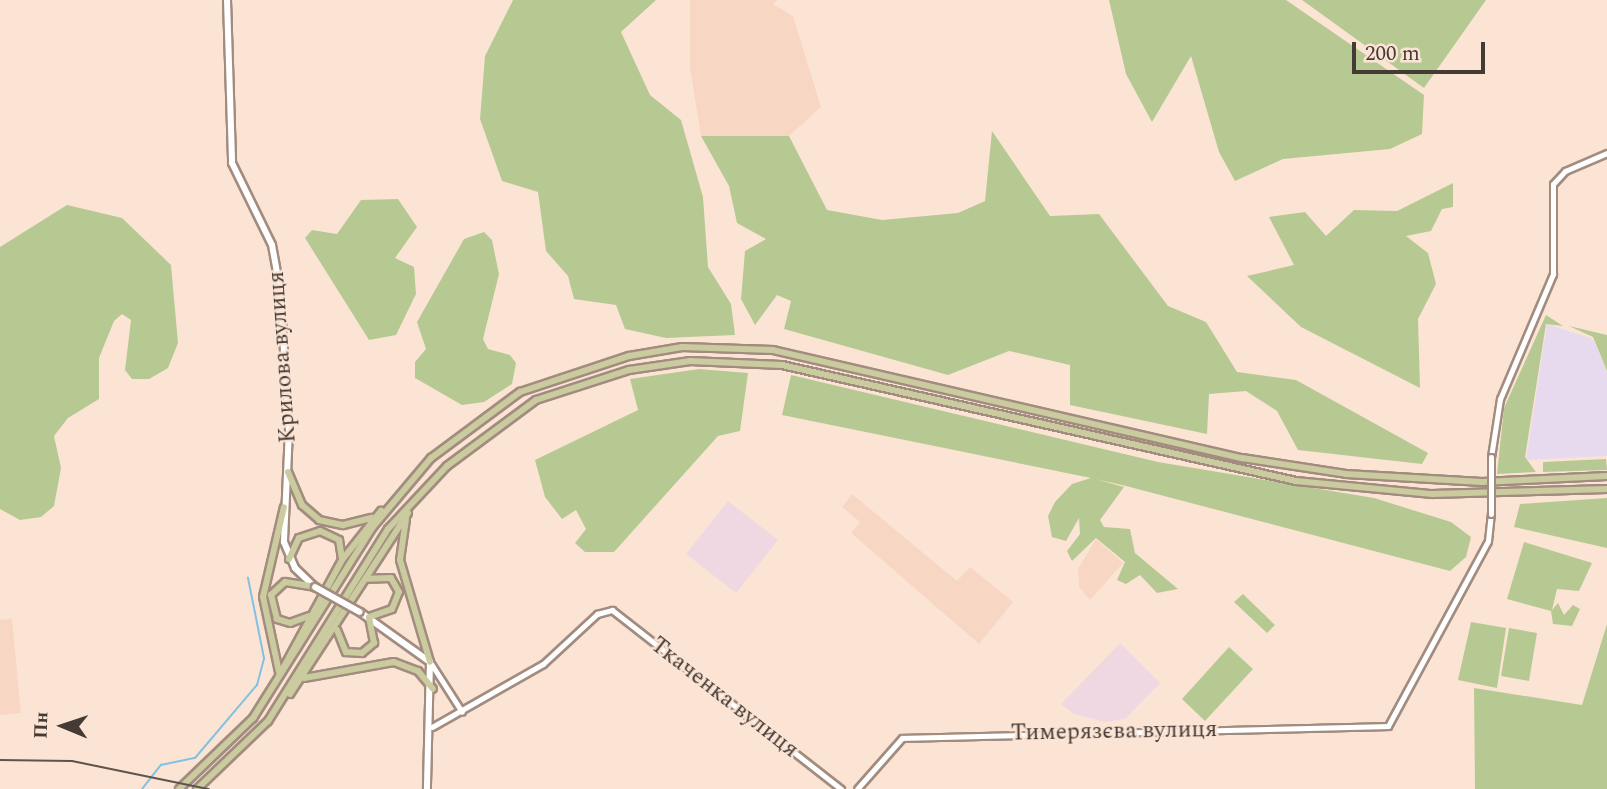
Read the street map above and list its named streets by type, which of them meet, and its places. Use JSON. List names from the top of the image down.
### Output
{
  "streets": {
    "main road": ["Крилова вулиця"],
    "street": ["Ткаченка вулиця", "Тимерязєва вулиця"]
  },
  "scale_bar": "200 m",
  "north": "left"
}
